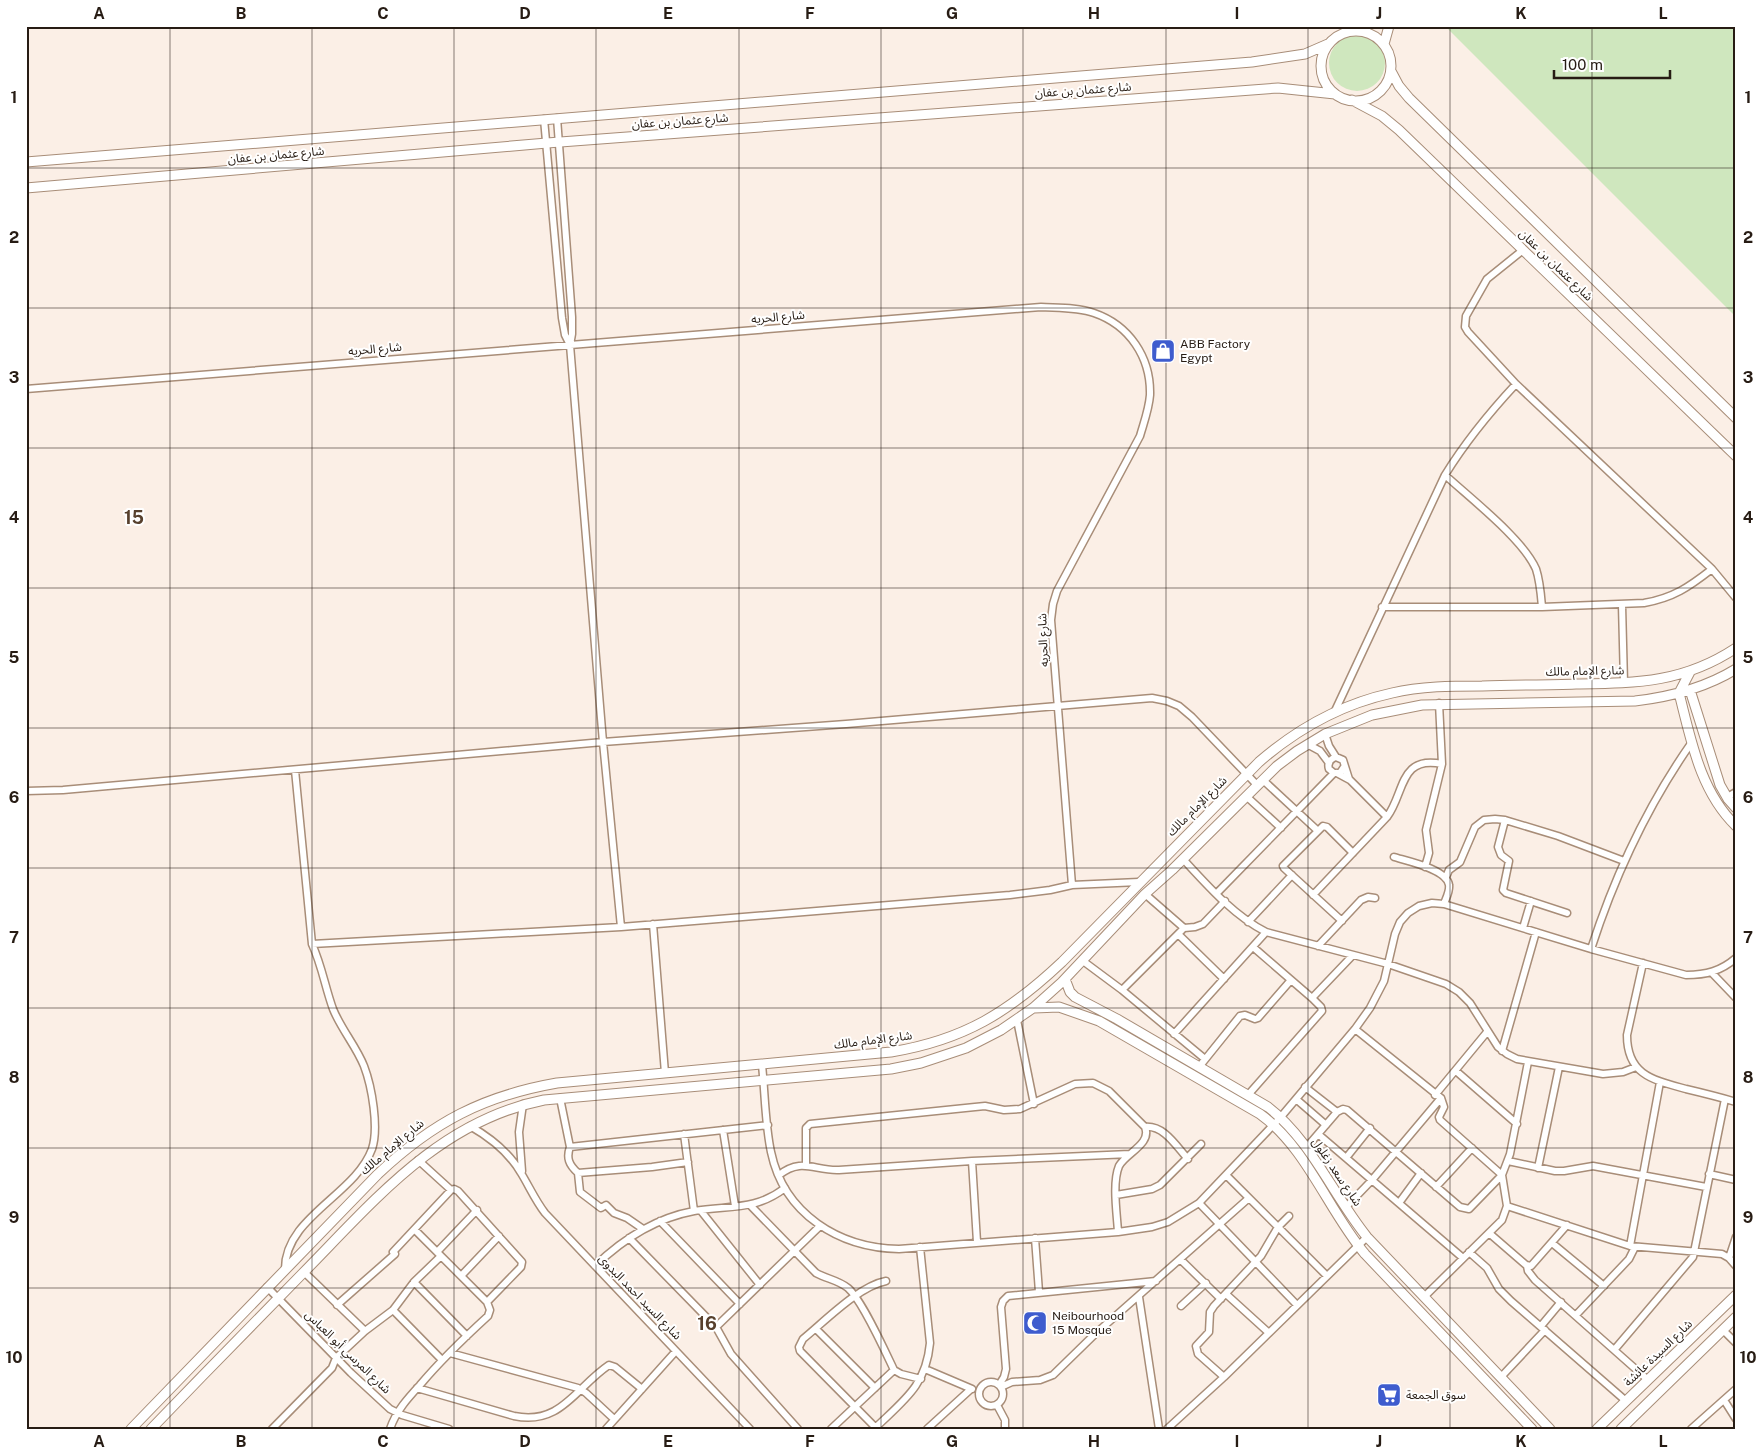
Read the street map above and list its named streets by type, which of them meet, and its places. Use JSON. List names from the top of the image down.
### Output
{
  "streets": {
    "street": [
      "شارع عثمان بن عفان",
      "شارع الحريه",
      "شارع الإمام مالك",
      "شارع سعد زغلول",
      "شارع السيد احمد البدوى",
      "شارع المرسي أبو العباس",
      "شارع السيدة عائشة"
    ]
  },
  "crossings": [
    ["شارع الإمام مالك", "شارع المرسي أبو العباس"]
  ],
  "districts": ["15", "16"],
  "places": {
    "shop": ["ABB Factory Egypt"],
    "mosque": ["Neibourhood 15 Mosque"],
    "supermarket": ["سوق الجمعة"]
  },
  "scale_bar": "100 m",
  "grid": {
    "columns": [
      "A",
      "B",
      "C",
      "D",
      "E",
      "F",
      "G",
      "H",
      "I",
      "J",
      "K",
      "L"
    ],
    "rows": [
      "1",
      "2",
      "3",
      "4",
      "5",
      "6",
      "7",
      "8",
      "9",
      "10"
    ]
  }
}
